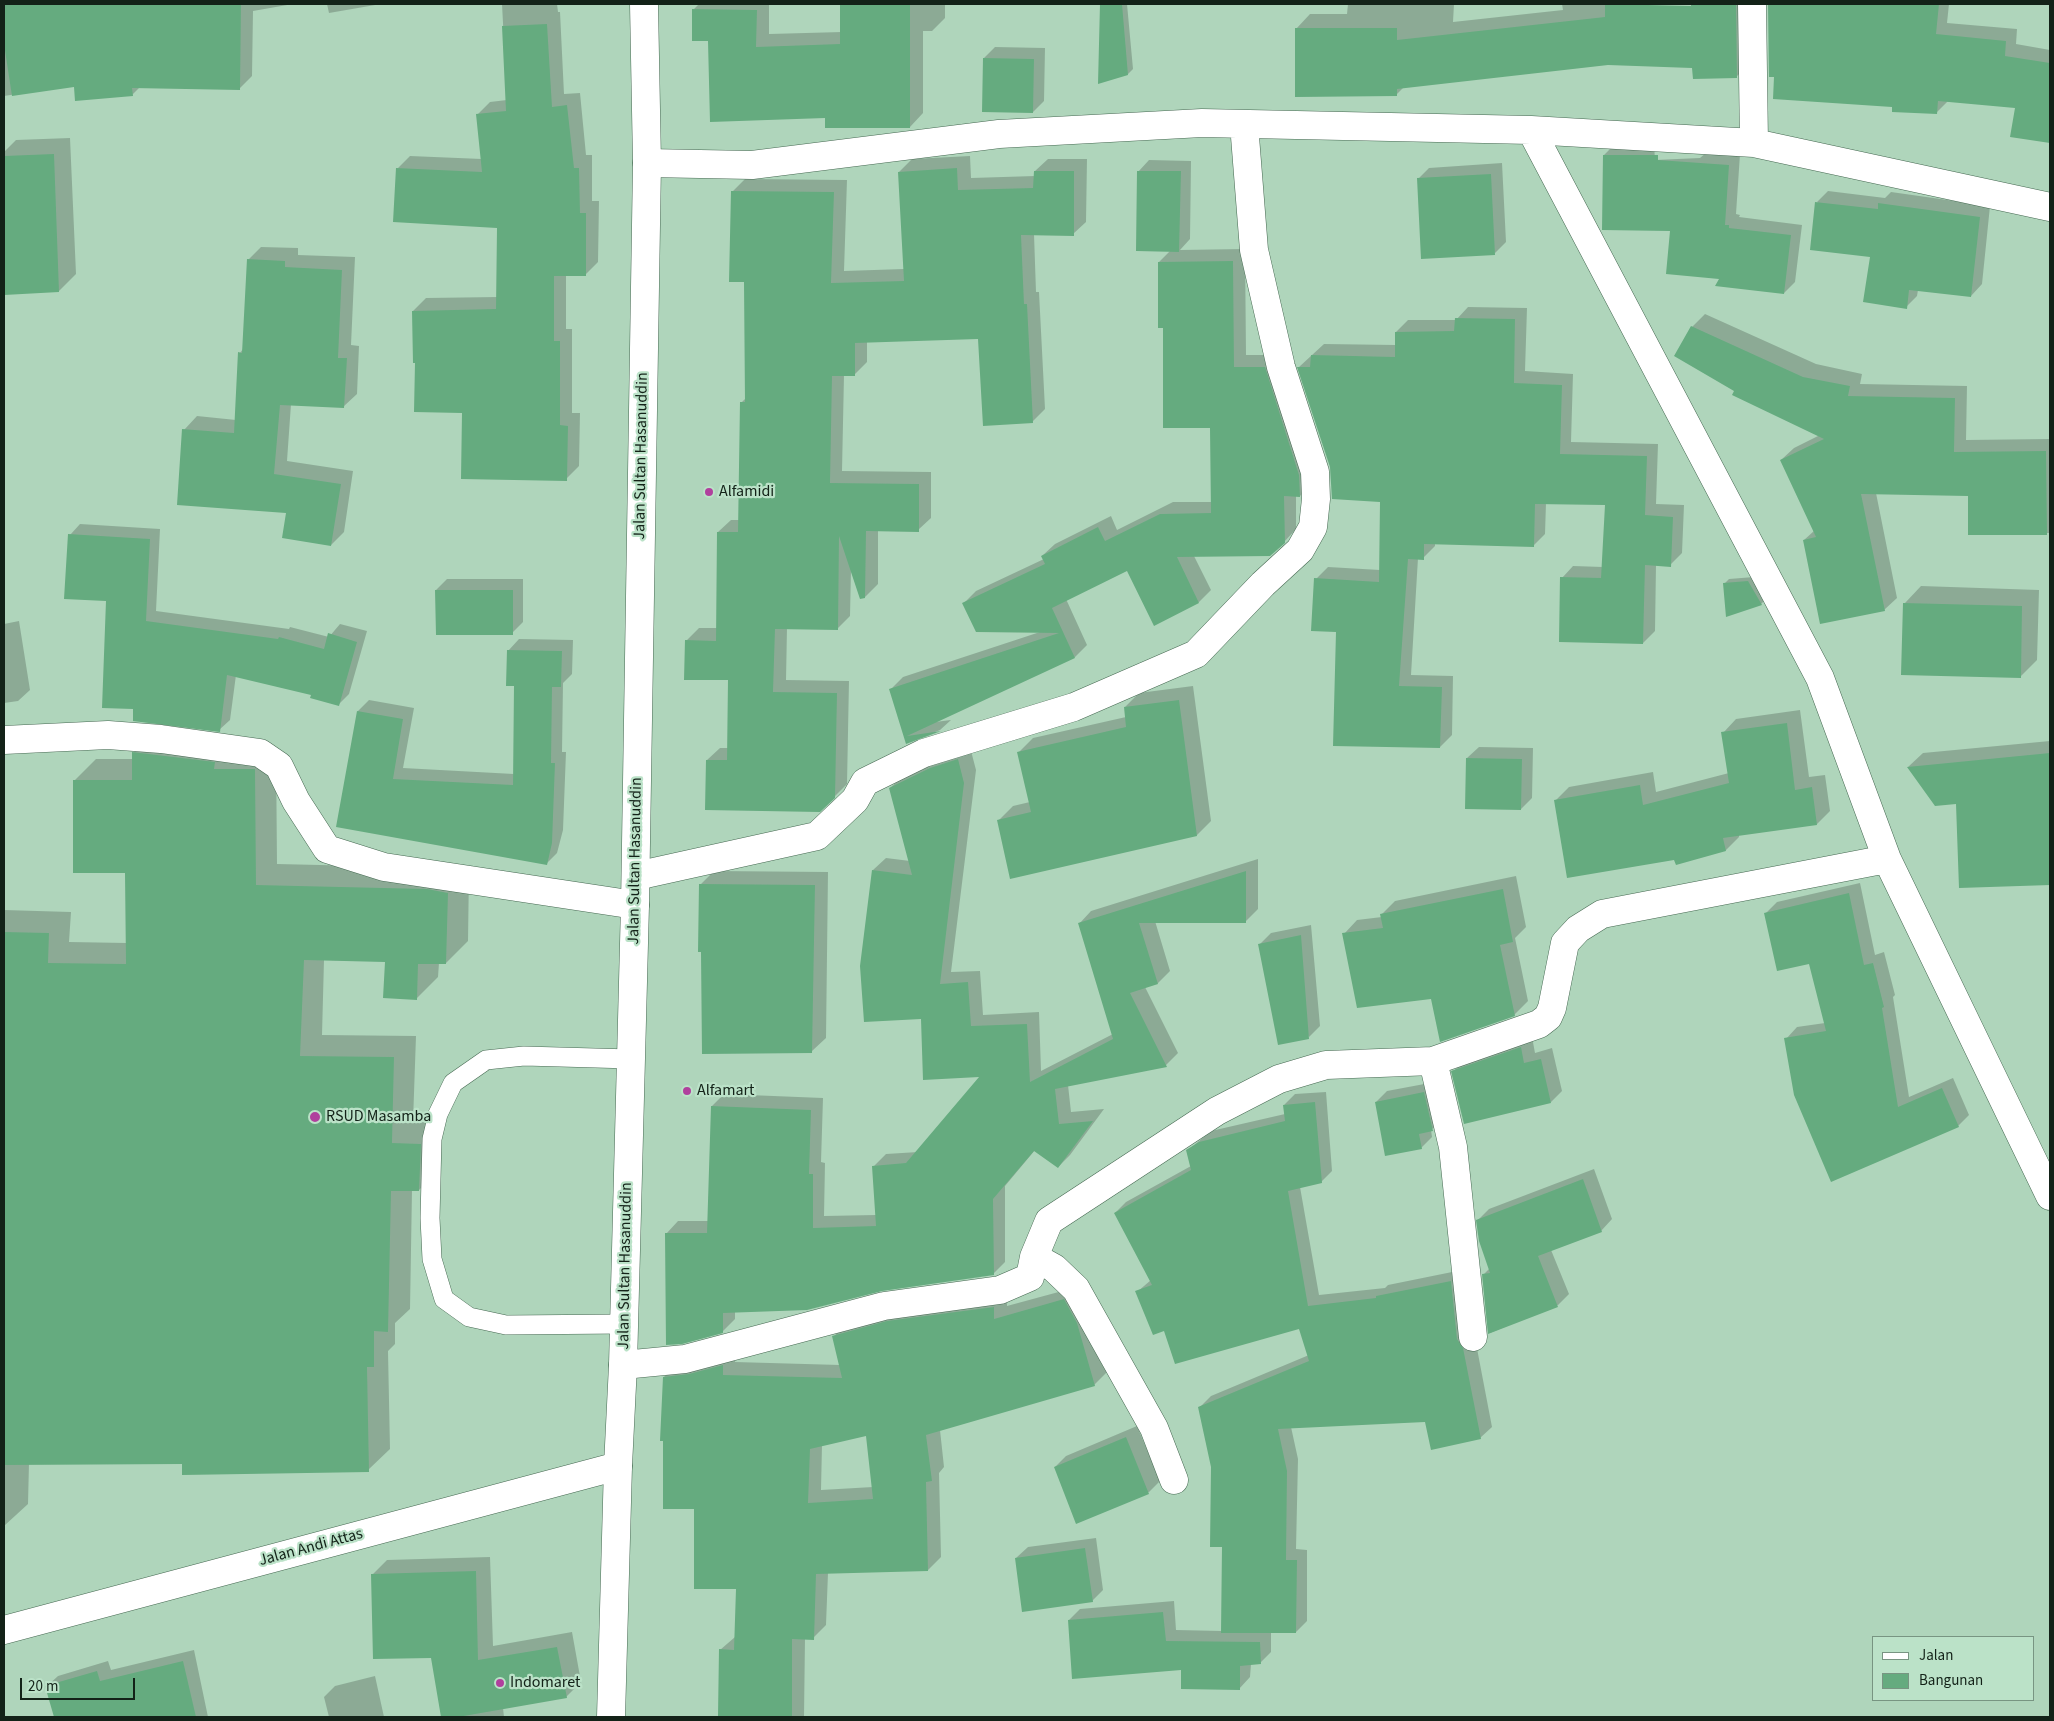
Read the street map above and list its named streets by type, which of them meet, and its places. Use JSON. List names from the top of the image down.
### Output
{
  "streets": {
    "main road": ["Jalan Sultan Hasanuddin", "Jalan Andi Attas"]
  },
  "crossings": [
    ["Jalan Sultan Hasanuddin", "Jalan Andi Attas"]
  ],
  "places": [
    "Alfamidi",
    "Alfamart",
    "RSUD Masamba",
    "Indomaret"
  ],
  "legend": ["Jalan", "Bangunan"],
  "scale_bar": "20 m"
}
